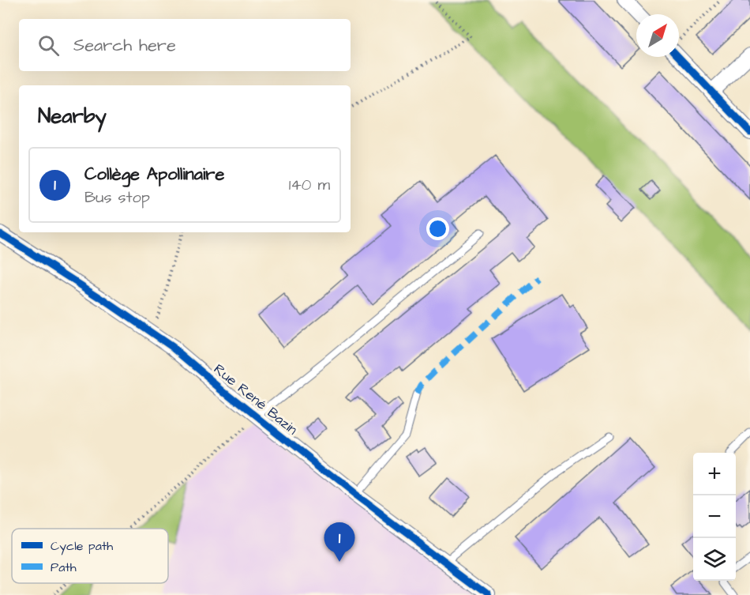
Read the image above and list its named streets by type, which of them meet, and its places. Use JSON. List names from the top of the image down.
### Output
{
  "streets": {
    "street": ["Rue René Bazin"]
  },
  "legend": ["Cycle path", "Path"],
  "north": "top right",
  "page": {
    "search": "Search here",
    "heading": "Nearby",
    "list": [
      {
        "mark": "1",
        "name": "Collège Apollinaire",
        "note": "Bus stop",
        "value": "140 m"
      }
    ],
    "map_buttons": ["+", "−"],
    "pins": "1"
  }
}
